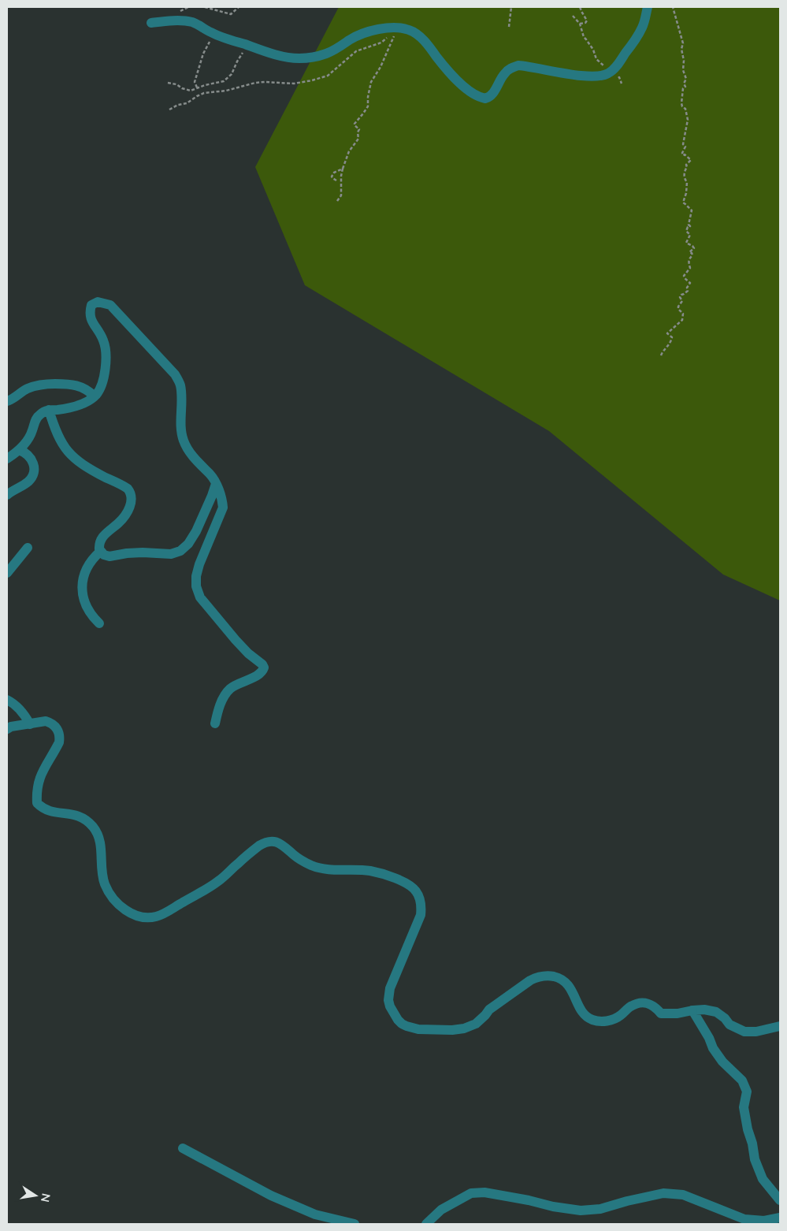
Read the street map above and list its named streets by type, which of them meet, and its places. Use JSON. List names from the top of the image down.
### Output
{
  "north": "right"
}
